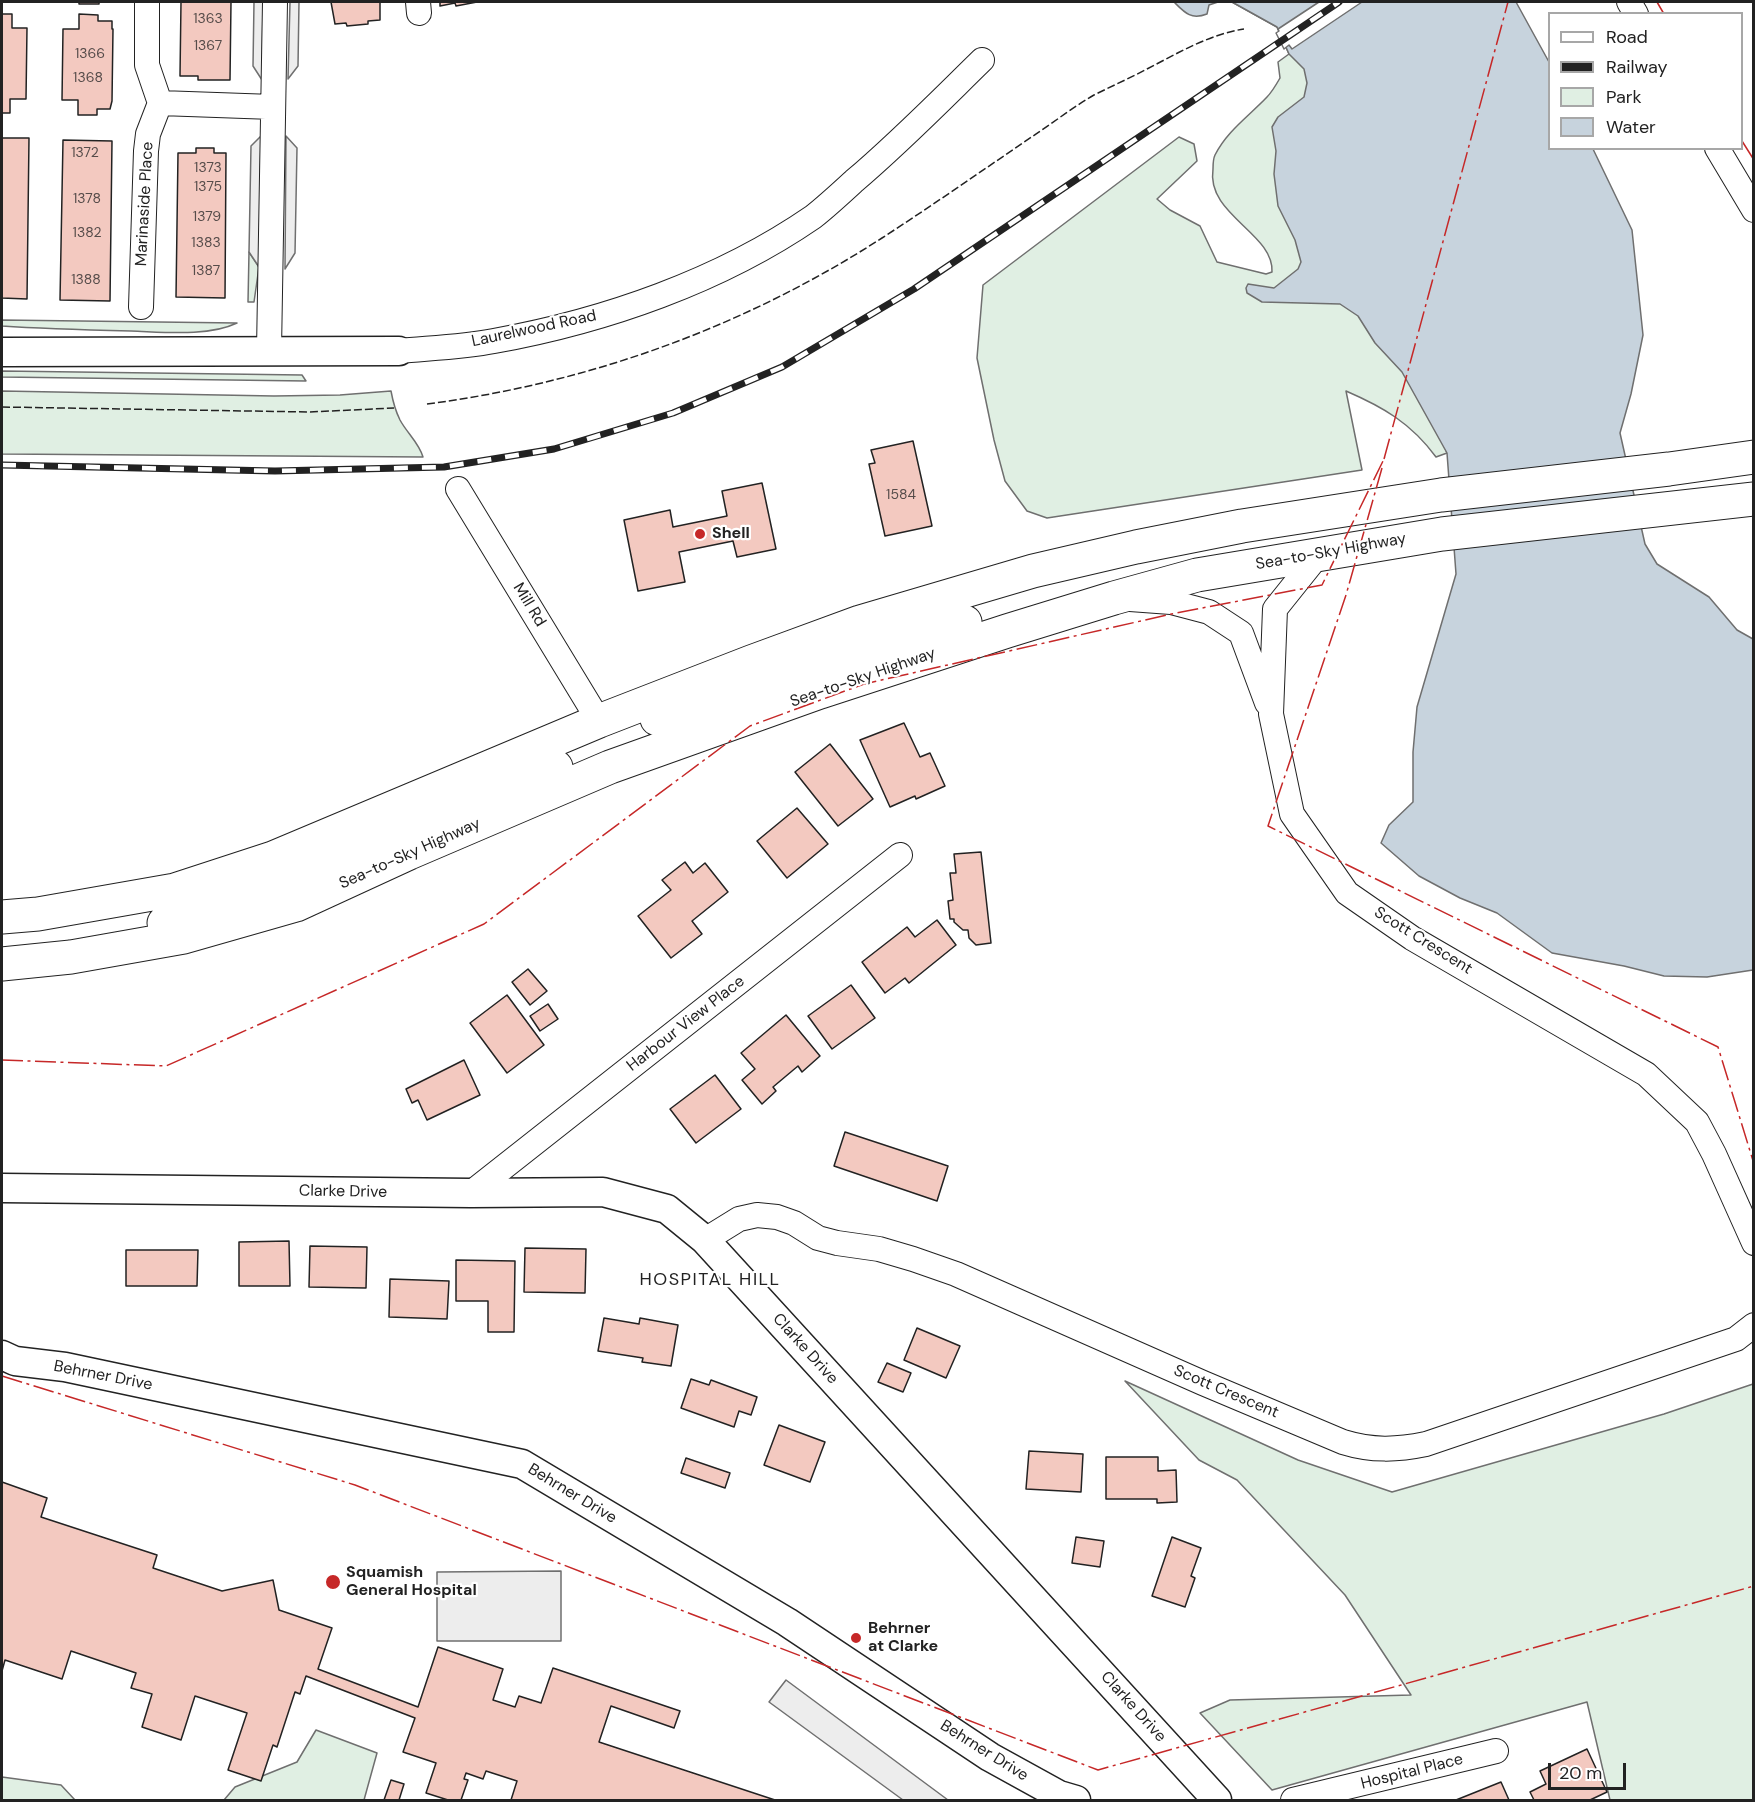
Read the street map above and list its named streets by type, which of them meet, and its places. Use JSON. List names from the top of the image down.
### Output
{
  "streets": {
    "highway": ["Sea-to-Sky Highway"],
    "street": [
      "Marinaside Place",
      "Laurelwood Road",
      "Mill Rd",
      "Scott Crescent",
      "Harbour View Place",
      "Clarke Drive",
      "Behrner Drive",
      "Hospital Place"
    ]
  },
  "crossings": [
    ["Sea-to-Sky Highway", "Scott Crescent"],
    ["Scott Crescent", "Clarke Drive"],
    ["Harbour View Place", "Clarke Drive"]
  ],
  "districts": ["HOSPITAL HILL"],
  "places": ["Shell", "Squamish General Hospital", "Behrner at Clarke"],
  "house_numbers": [
    "1363",
    "1367",
    "1366",
    "1368",
    "1372",
    "1373",
    "1375",
    "1378",
    "1379",
    "1382",
    "1383",
    "1387",
    "1388",
    "1584"
  ],
  "legend": [
    "Road",
    "Railway",
    "Park",
    "Water"
  ],
  "scale_bar": "20 m"
}
